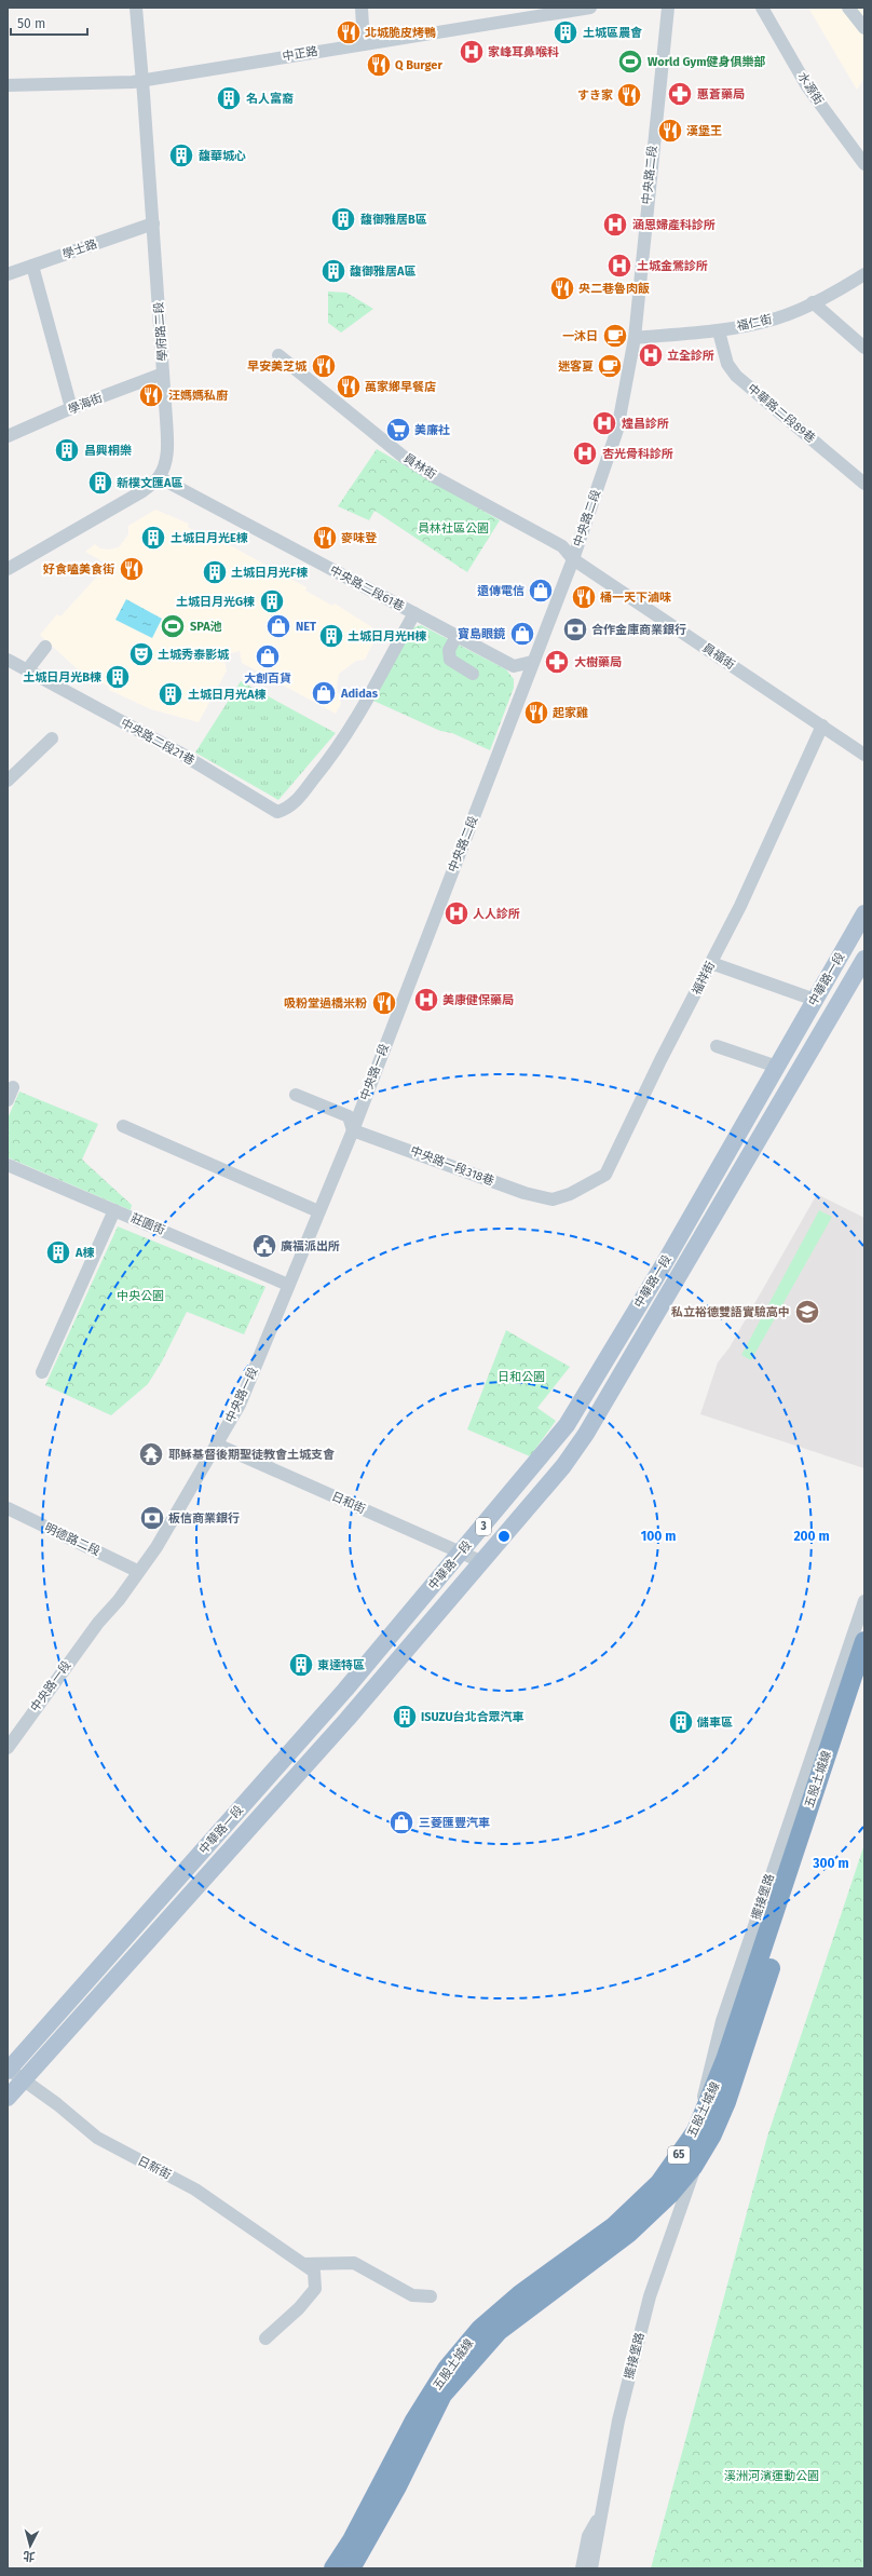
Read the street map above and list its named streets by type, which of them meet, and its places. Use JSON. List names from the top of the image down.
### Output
{
  "streets": {
    "highway": ["五股土城線", "65"],
    "main road": ["中華路一段", "3"],
    "street": [
      "中正路",
      "水源街",
      "中央路二段",
      "學士路",
      "福仁街",
      "學府路二段",
      "學海街",
      "中華路二段89巷",
      "員林街",
      "中央路二段61巷",
      "員福街",
      "中央路二段21巷",
      "福祥街",
      "中央路一段",
      "中央路一段318巷",
      "莊園街",
      "日和街",
      "明德路二段",
      "擺接堡路",
      "日新街"
    ]
  },
  "crossings": [
    ["中正路", "學府路二段"],
    ["中央路二段", "福仁街"],
    ["中央路二段", "員林街"],
    ["中央路二段", "中央路二段61巷"],
    ["中央路二段", "員福街"],
    ["中央路二段", "中央路一段"],
    ["學士路", "學府路二段"],
    ["福仁街", "中華路二段89巷"],
    ["學府路二段", "學海街"],
    ["學府路二段", "中央路二段61巷"],
    ["員林街", "員福街"],
    ["中央路二段61巷", "中央路二段21巷"],
    ["員福街", "福祥街"],
    ["福祥街", "中央路一段318巷"],
    ["中華路一段", "日和街"],
    ["中華路一段", "日新街"],
    ["中央路一段", "中央路一段318巷"],
    ["中央路一段", "莊園街"],
    ["中央路一段", "日和街"],
    ["中央路一段", "明德路二段"],
    ["五股土城線", "擺接堡路"]
  ],
  "parks": [
    "員林社區公園",
    "中央公園",
    "日和公園",
    "溪洲河濱運動公園"
  ],
  "places": {
    "restaurant": [
      "北城脆皮烤鴨",
      "Q Burger",
      "すき家",
      "漢堡王",
      "央二巷魯肉飯",
      "早安美芝城",
      "萬家鄉早餐店",
      "汪媽媽私廚",
      "麥味登",
      "好食嗑美食街",
      "桶一天下滷味",
      "起家雞",
      "吸粉堂過橋米粉"
    ],
    "building": [
      "土城區農會",
      "名人富裔",
      "馥華城心",
      "馥御雅居B區",
      "馥御雅居A區",
      "昌興桐樂",
      "新樸文匯A區",
      "土城日月光E棟",
      "土城日月光F棟",
      "土城日月光G棟",
      "土城日月光H棟",
      "土城日月光B棟",
      "土城日月光A棟",
      "A棟",
      "東達特區",
      "ISUZU台北合眾汽車",
      "儲車區"
    ],
    "hospital": [
      "家峰耳鼻喉科",
      "涵恩婦產科診所",
      "土城金鶯診所",
      "立全診所",
      "煌昌診所",
      "杏光骨科診所",
      "人人診所",
      "美康健保藥局"
    ],
    "sports": ["World Gym健身俱樂部", "SPA池"],
    "pharmacy": ["惠蒼藥局", "大樹藥局"],
    "cafe": ["一沐日", "迷客夏"],
    "supermarket": ["美廉社"],
    "shop": [
      "遠傳電信",
      "NET",
      "寶島眼鏡",
      "大創百貨",
      "Adidas",
      "三菱匯豐汽車"
    ],
    "bank": ["合作金庫商業銀行", "板信商業銀行"],
    "theatre": ["土城秀泰影城"],
    "public building": ["廣福派出所"],
    "school or university": ["私立裕德雙語實驗高中"],
    "temple": ["耶穌基督後期聖徒教會土城支會"]
  },
  "scale_bar": "50 m",
  "north": "bottom",
  "rings": ["100 m", "200 m", "300 m"]
}
